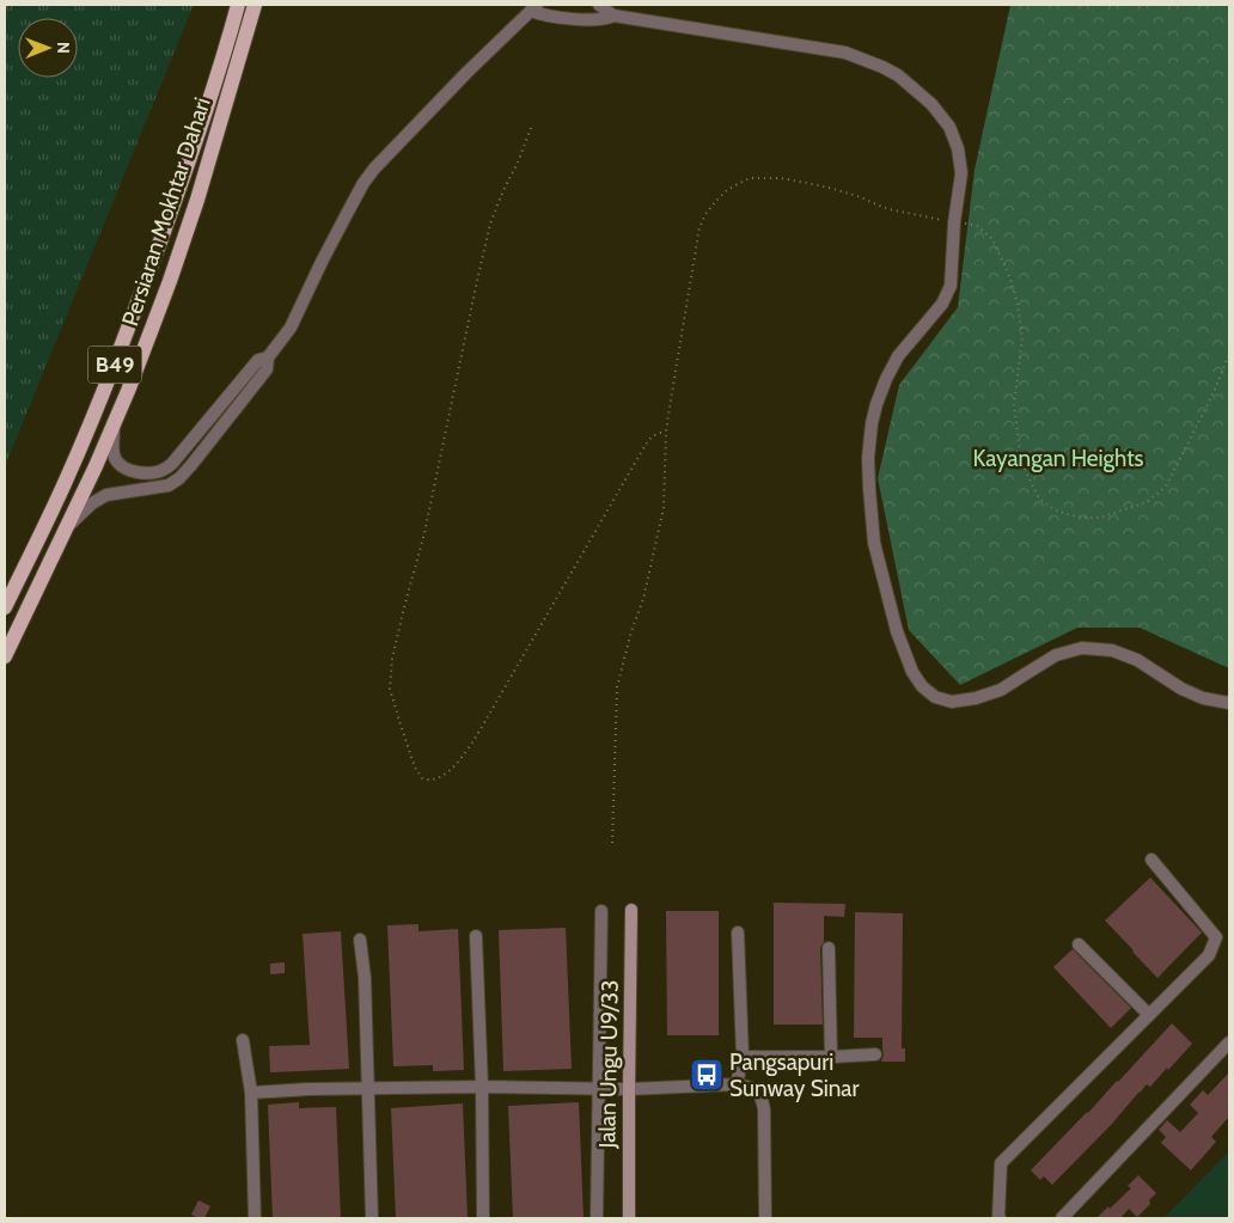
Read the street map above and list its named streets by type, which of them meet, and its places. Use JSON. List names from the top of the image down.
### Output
{
  "streets": {
    "main road": ["Persiaran Mokhtar Dahari", "B49"],
    "street": ["Jalan Ungu U9/33"]
  },
  "parks": ["Kayangan Heights"],
  "places": {
    "bus stop": ["Pangsapuri Sunway Sinar"]
  },
  "north": "right"
}
